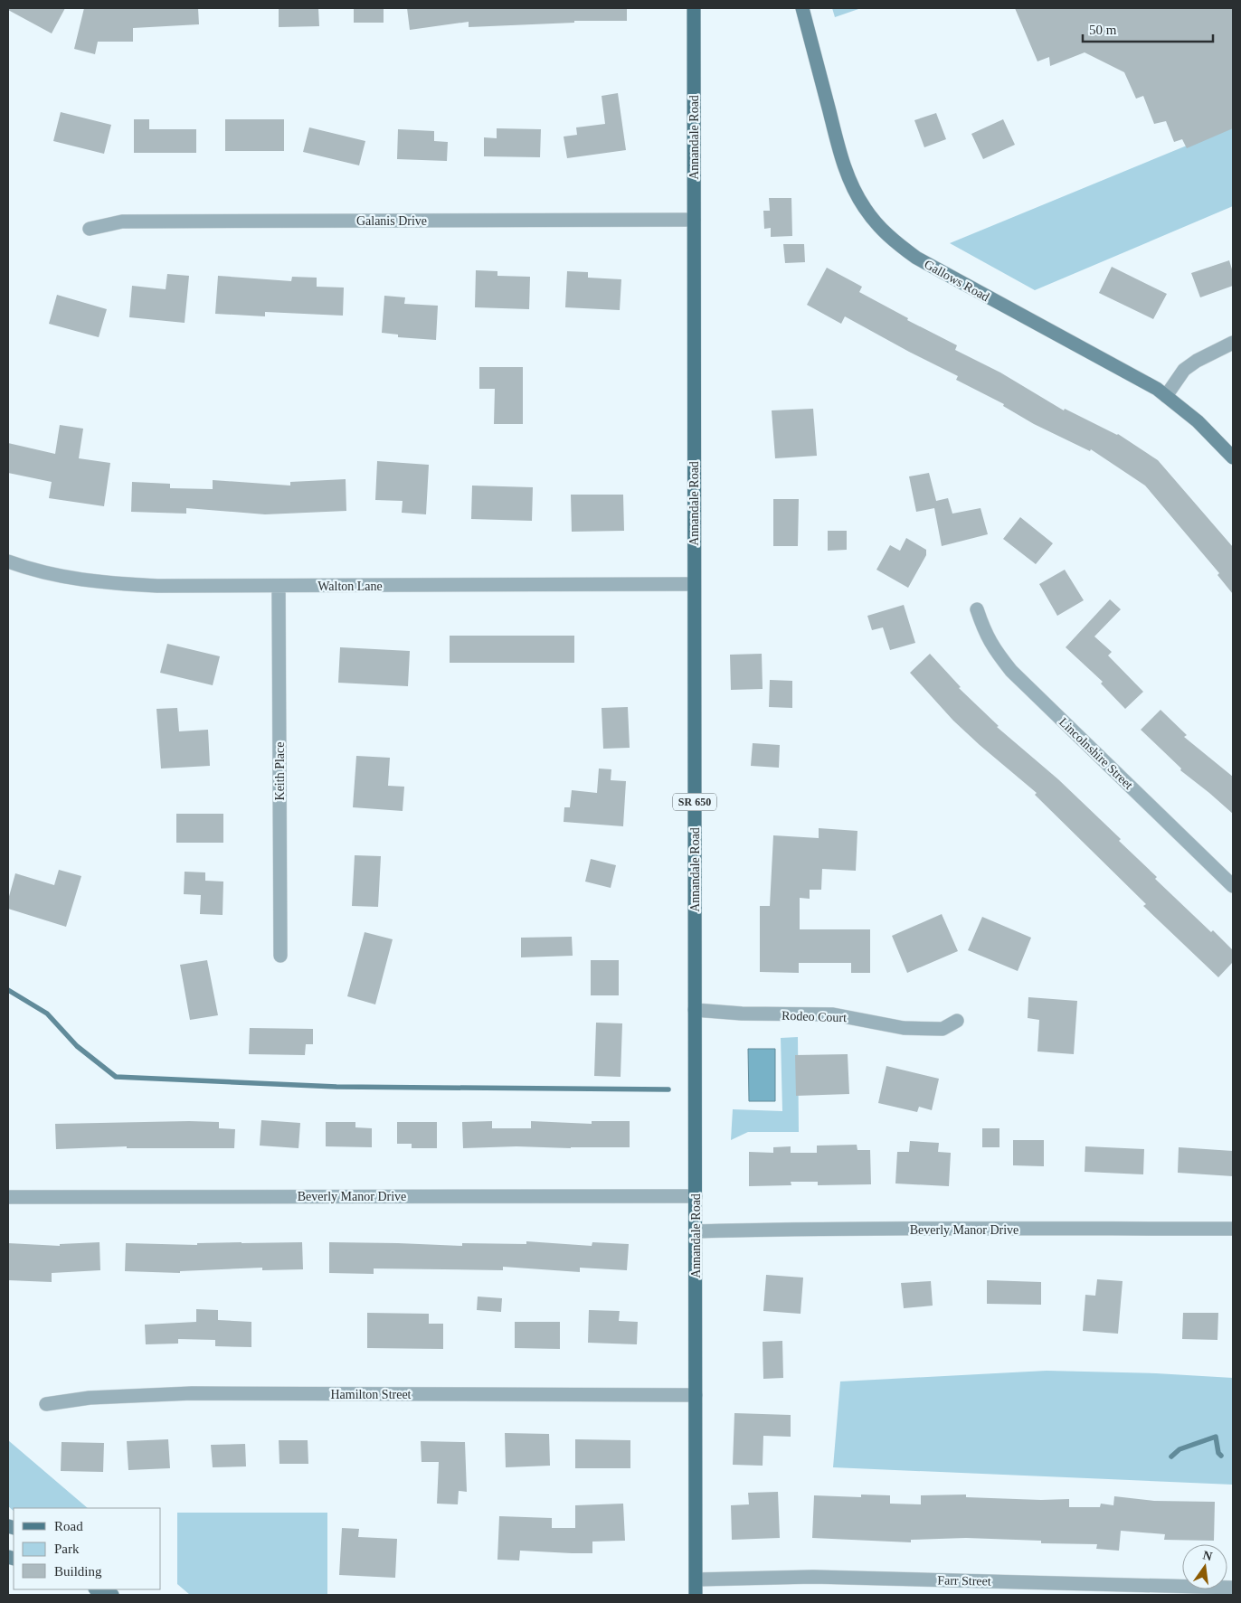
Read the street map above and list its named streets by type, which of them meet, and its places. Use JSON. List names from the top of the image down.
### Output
{
  "streets": {
    "main road": ["Annandale Road", "Gallows Road", "SR 650"],
    "street": [
      "Galanis Drive",
      "Walton Lane",
      "Lincolnshire Street",
      "Keith Place",
      "Rodeo Court",
      "Beverly Manor Drive",
      "Hamilton Street",
      "Farr Street"
    ]
  },
  "crossings": [
    ["Annandale Road", "Galanis Drive"],
    ["Annandale Road", "Walton Lane"],
    ["Annandale Road", "Rodeo Court"],
    ["Annandale Road", "Beverly Manor Drive"],
    ["Annandale Road", "Hamilton Street"],
    ["Annandale Road", "Farr Street"],
    ["Walton Lane", "Keith Place"]
  ],
  "legend": ["Road", "Park", "Building"],
  "scale_bar": "50 m",
  "north": "top"
}
